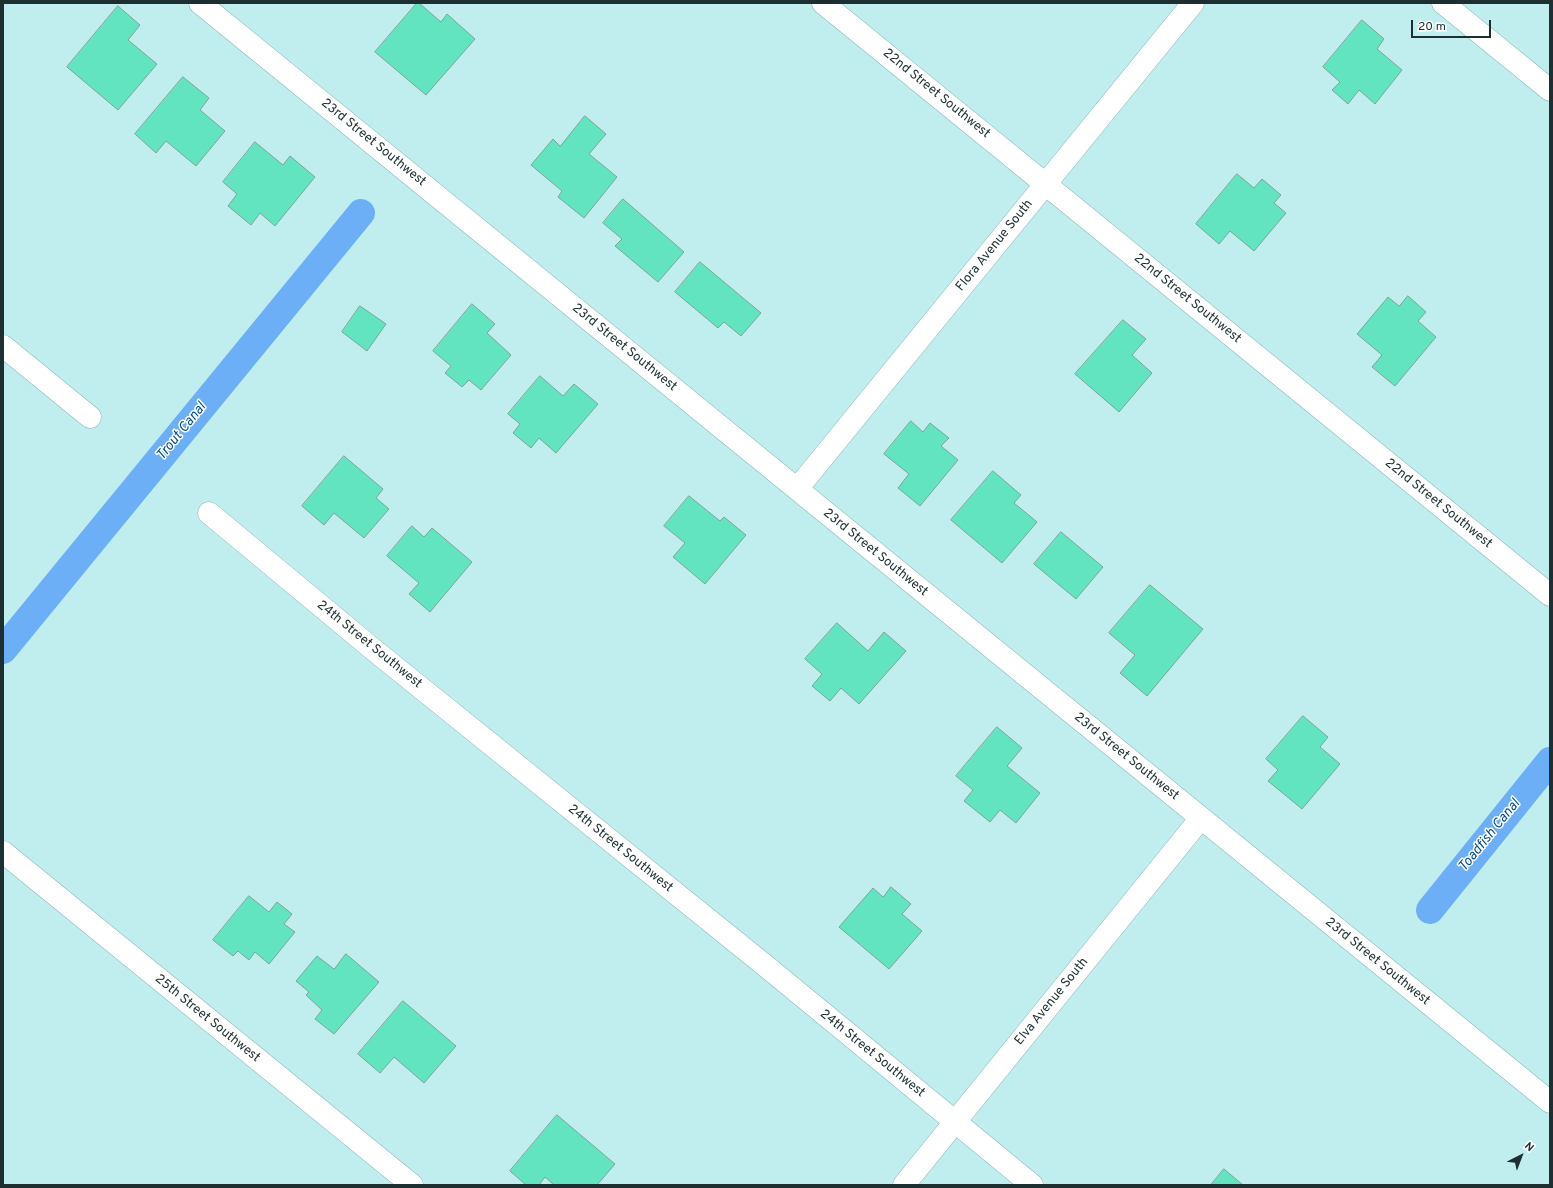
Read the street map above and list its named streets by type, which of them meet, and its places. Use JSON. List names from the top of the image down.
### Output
{
  "streets": {
    "street": [
      "22nd Street Southwest",
      "23rd Street Southwest",
      "Flora Avenue South",
      "24th Street Southwest",
      "Elva Avenue South",
      "25th Street Southwest"
    ]
  },
  "crossings": [
    ["22nd Street Southwest", "Flora Avenue South"],
    ["23rd Street Southwest", "Flora Avenue South"],
    ["23rd Street Southwest", "Elva Avenue South"],
    ["24th Street Southwest", "Elva Avenue South"]
  ],
  "water": ["Trout Canal", "Toadfish Canal"],
  "scale_bar": "20 m",
  "north": "top right"
}
